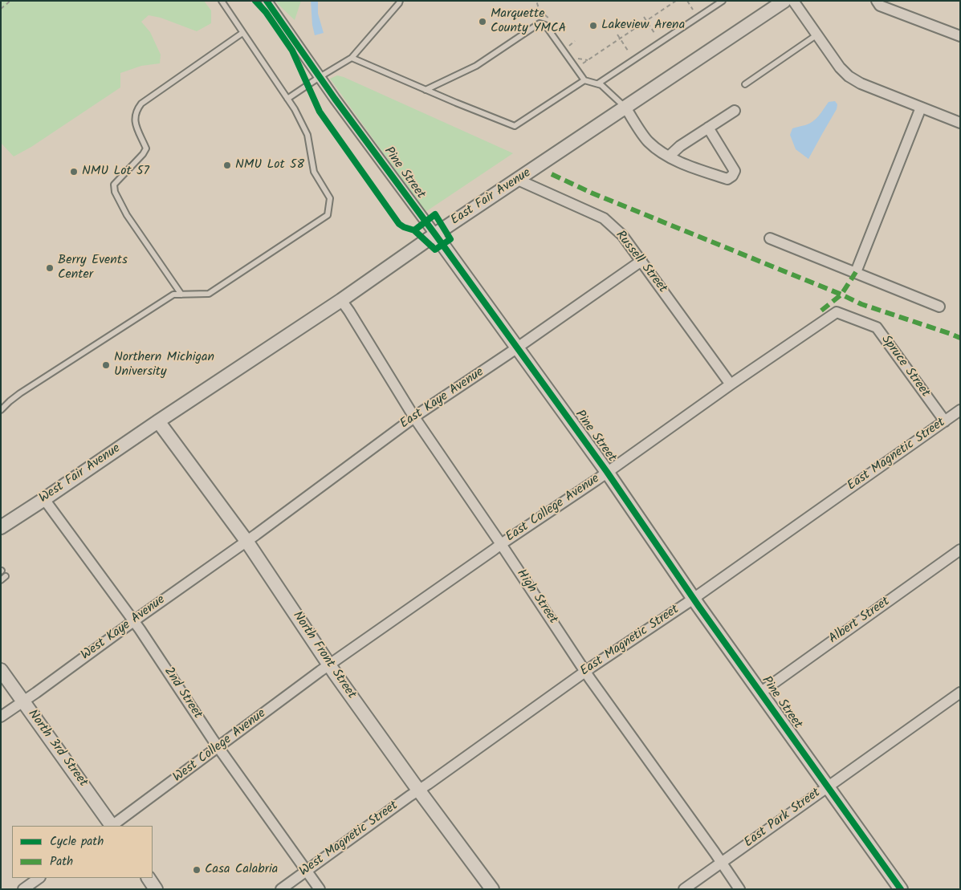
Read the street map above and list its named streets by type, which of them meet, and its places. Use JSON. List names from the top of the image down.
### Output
{
  "streets": {
    "street": [
      "Pine Street",
      "East Fair Avenue",
      "Russell Street",
      "Spruce Street",
      "East Kaye Avenue",
      "East Magnetic Street",
      "West Fair Avenue",
      "East College Avenue",
      "High Street",
      "Albert Street",
      "West Kaye Avenue",
      "North Front Street",
      "2nd Street",
      "West College Avenue",
      "North 3rd Street",
      "East Park Street",
      "West Magnetic Street"
    ]
  },
  "crossings": [
    ["Pine Street", "East Fair Avenue"],
    ["Pine Street", "East Kaye Avenue"],
    ["Pine Street", "East Magnetic Street"],
    ["Pine Street", "East College Avenue"],
    ["Pine Street", "Albert Street"],
    ["Pine Street", "East Park Street"],
    ["East Fair Avenue", "Russell Street"],
    ["East Fair Avenue", "West Fair Avenue"],
    ["East Fair Avenue", "High Street"],
    ["East Fair Avenue", "North Front Street"],
    ["Russell Street", "East Kaye Avenue"],
    ["Russell Street", "East College Avenue"],
    ["Spruce Street", "East Magnetic Street"],
    ["Spruce Street", "East College Avenue"],
    ["East Kaye Avenue", "High Street"],
    ["East Kaye Avenue", "West Kaye Avenue"],
    ["East Kaye Avenue", "North Front Street"],
    ["East Magnetic Street", "High Street"],
    ["East Magnetic Street", "North Front Street"],
    ["East Magnetic Street", "West Magnetic Street"],
    ["West Fair Avenue", "North Front Street"],
    ["West Fair Avenue", "2nd Street"],
    ["East College Avenue", "High Street"],
    ["East College Avenue", "North Front Street"],
    ["East College Avenue", "West College Avenue"],
    ["High Street", "East Park Street"],
    ["West Kaye Avenue", "North Front Street"],
    ["West Kaye Avenue", "2nd Street"],
    ["West Kaye Avenue", "North 3rd Street"],
    ["North Front Street", "West College Avenue"],
    ["North Front Street", "West Magnetic Street"],
    ["2nd Street", "West College Avenue"],
    ["2nd Street", "West Magnetic Street"]
  ],
  "places": [
    "Marquette County YMCA",
    "Lakeview Arena",
    "NMU Lot 58",
    "NMU Lot 57",
    "Berry Events Center",
    "Northern Michigan University",
    "Casa Calabria"
  ],
  "legend": ["Cycle path", "Path"]
}
